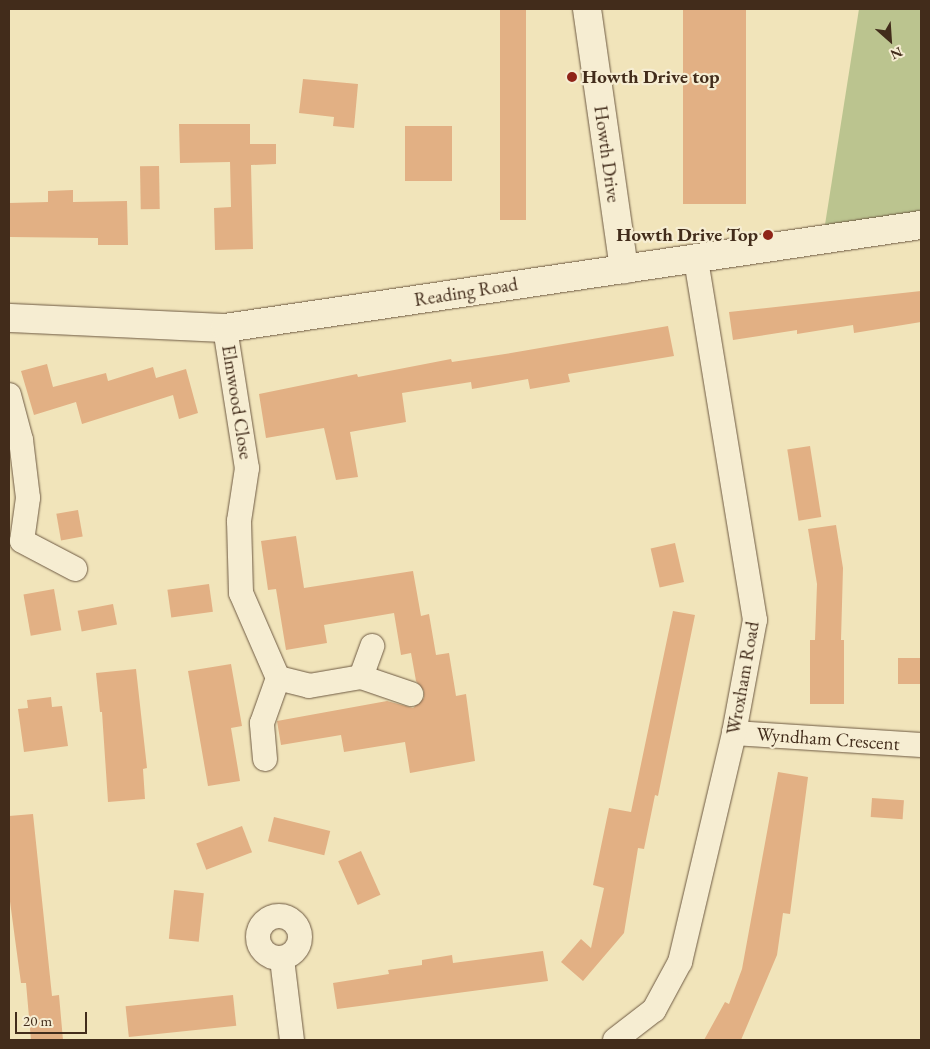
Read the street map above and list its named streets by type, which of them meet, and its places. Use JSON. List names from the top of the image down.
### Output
{
  "streets": {
    "street": [
      "Howth Drive",
      "Reading Road",
      "Elmwood Close",
      "Wroxham Road",
      "Wyndham Crescent"
    ]
  },
  "crossings": [
    ["Howth Drive", "Reading Road"],
    ["Reading Road", "Elmwood Close"],
    ["Reading Road", "Wroxham Road"],
    ["Wroxham Road", "Wyndham Crescent"]
  ],
  "places": ["Howth Drive top", "Howth Drive Top"],
  "scale_bar": "20 m",
  "north": "bottom right"
}
